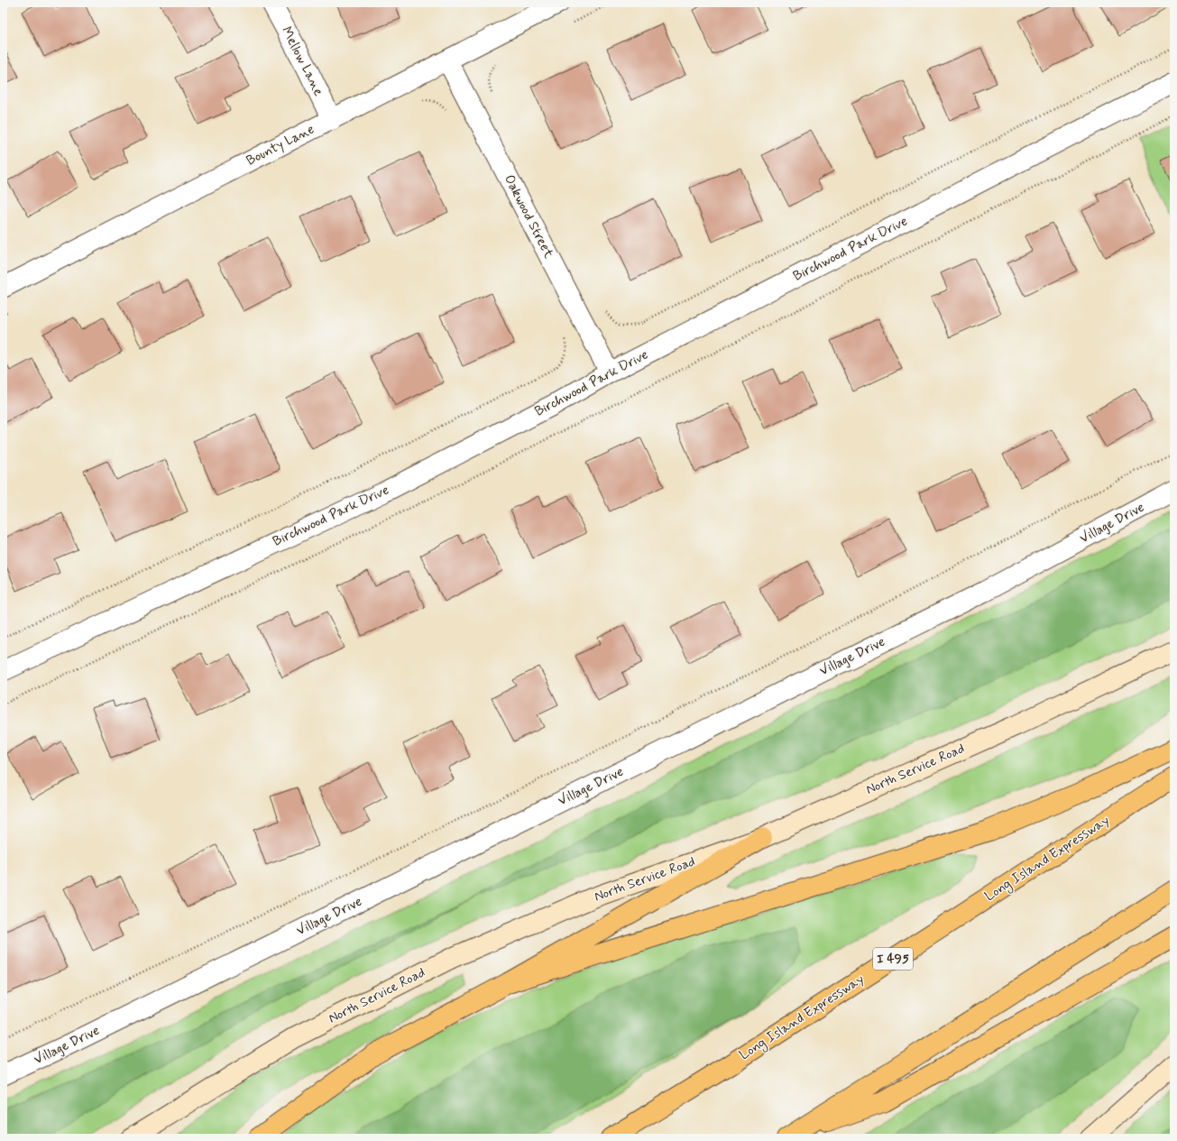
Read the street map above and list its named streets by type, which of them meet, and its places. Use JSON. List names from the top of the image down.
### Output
{
  "streets": {
    "highway": ["Long Island Expressway", "I 495"],
    "main road": ["North Service Road"],
    "street": [
      "Mellow Lane",
      "Bounty Lane",
      "Oakwood Street",
      "Birchwood Park Drive",
      "Village Drive"
    ]
  },
  "crossings": [
    ["Mellow Lane", "Bounty Lane"],
    ["Bounty Lane", "Oakwood Street"],
    ["Oakwood Street", "Birchwood Park Drive"]
  ]
}
